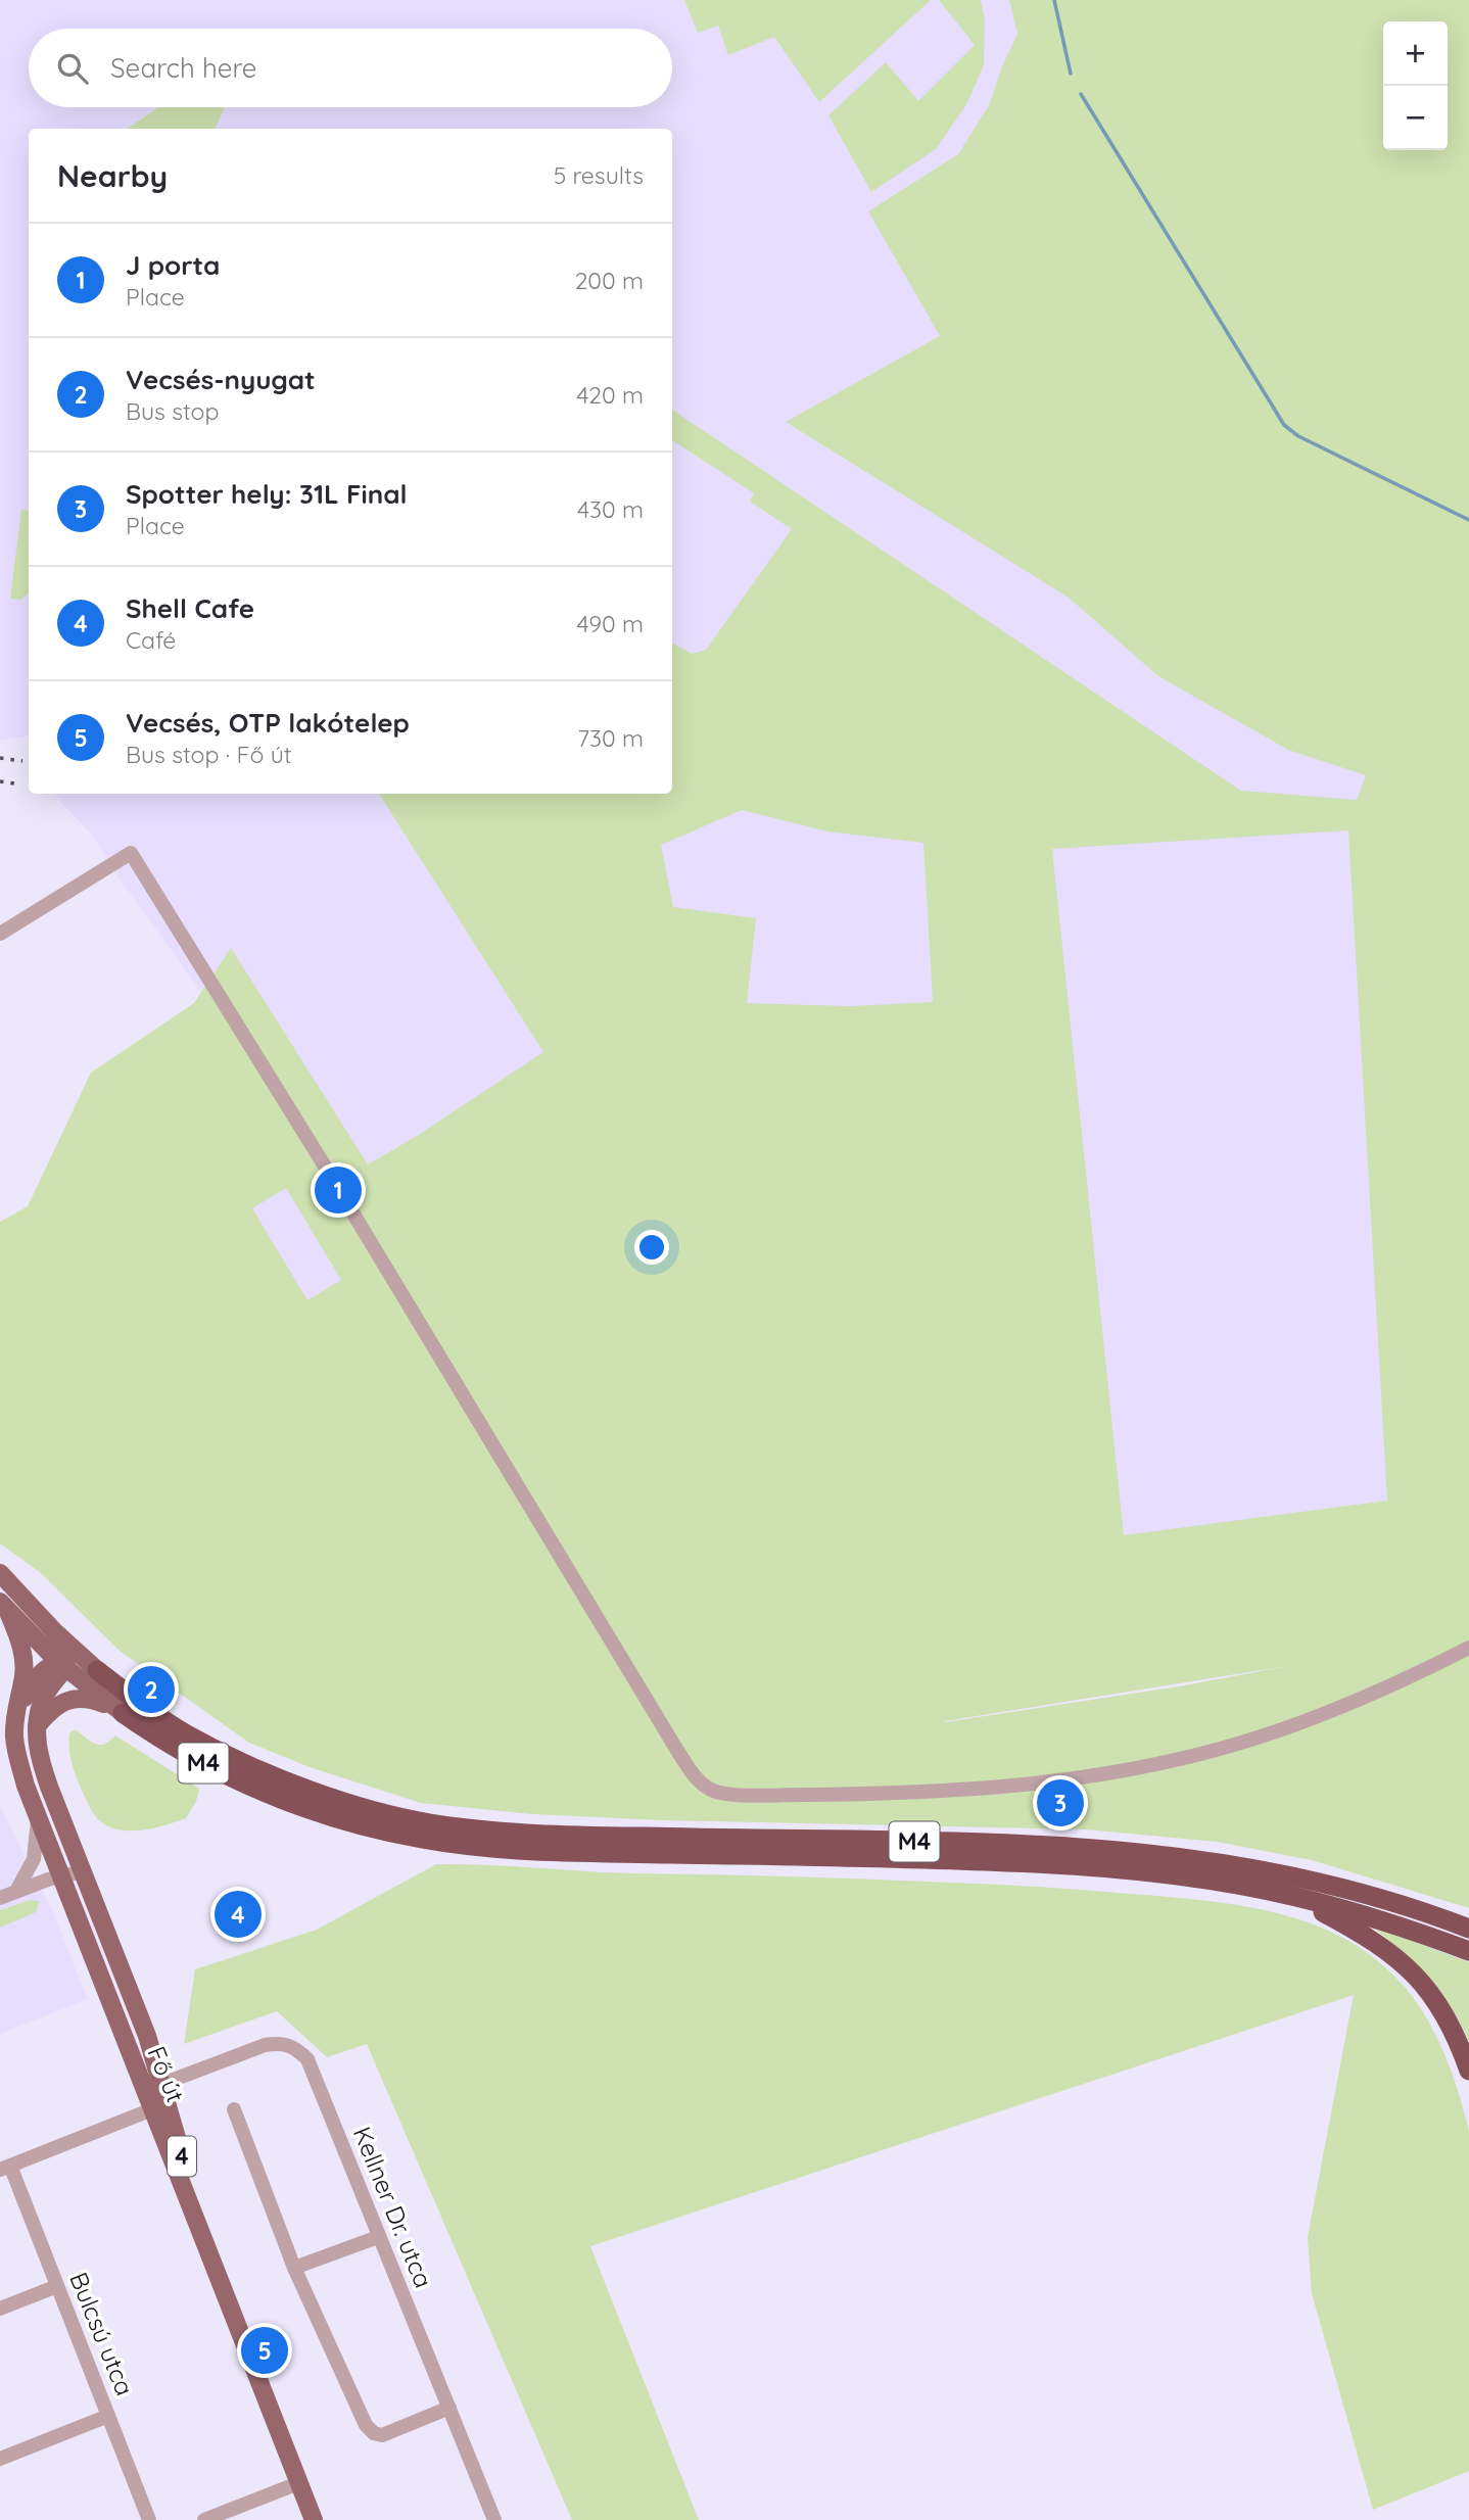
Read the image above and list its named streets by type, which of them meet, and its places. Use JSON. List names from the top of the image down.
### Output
{
  "streets": {
    "highway": ["M4"],
    "main road": ["Fő út", "4"],
    "street": ["Kellner Dr. utca", "Bulcsú utca"]
  },
  "crossings": [
    ["Fő út", "4"],
    ["4", "Kellner Dr. utca"]
  ],
  "page": {
    "map_buttons": ["+", "−"],
    "search": "Search here",
    "heading": ["Nearby", "5 results"],
    "list": [
      {
        "mark": "1",
        "name": "J porta",
        "note": "Place",
        "value": "200 m"
      },
      {
        "mark": "2",
        "name": "Vecsés-nyugat",
        "note": "Bus stop",
        "value": "420 m"
      },
      {
        "mark": "3",
        "name": "Spotter hely: 31L Final",
        "note": "Place",
        "value": "430 m"
      },
      {
        "mark": "4",
        "name": "Shell Cafe",
        "note": "Café",
        "value": "490 m"
      },
      {
        "mark": "5",
        "name": "Vecsés, OTP lakótelep",
        "note": "Bus stop · Fő út",
        "value": "730 m"
      }
    ],
    "pins": [
      "1",
      "2",
      "3",
      "4",
      "5"
    ]
  }
}
